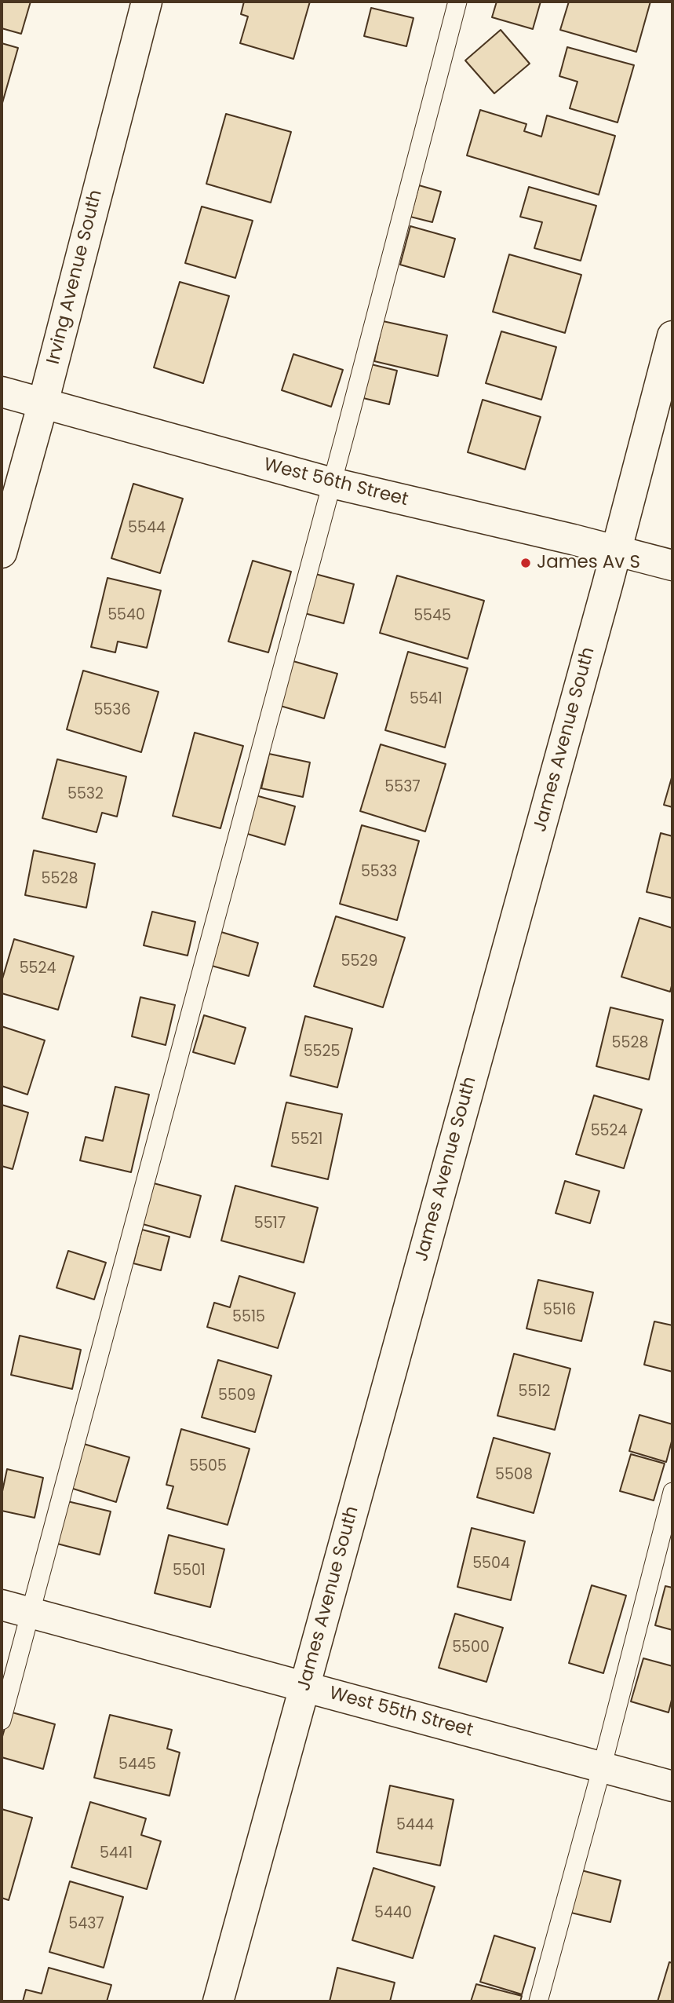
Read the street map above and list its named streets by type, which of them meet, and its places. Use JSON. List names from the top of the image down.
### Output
{
  "streets": {
    "street": [
      "Irving Avenue South",
      "West 56th Street",
      "James Avenue South",
      "West 55th Street"
    ]
  },
  "crossings": [
    ["Irving Avenue South", "West 56th Street"],
    ["West 56th Street", "James Avenue South"],
    ["James Avenue South", "West 55th Street"]
  ],
  "places": ["James Av S"],
  "house_numbers": [
    "5544",
    "5540",
    "5545",
    "5541",
    "5536",
    "5537",
    "5532",
    "5533",
    "5528",
    "5529",
    "5524",
    "5528",
    "5525",
    "5524",
    "5521",
    "5517",
    "5516",
    "5515",
    "5512",
    "5509",
    "5505",
    "5508",
    "5504",
    "5501",
    "5500",
    "5445",
    "5444",
    "5441",
    "5440",
    "5437"
  ]
}
